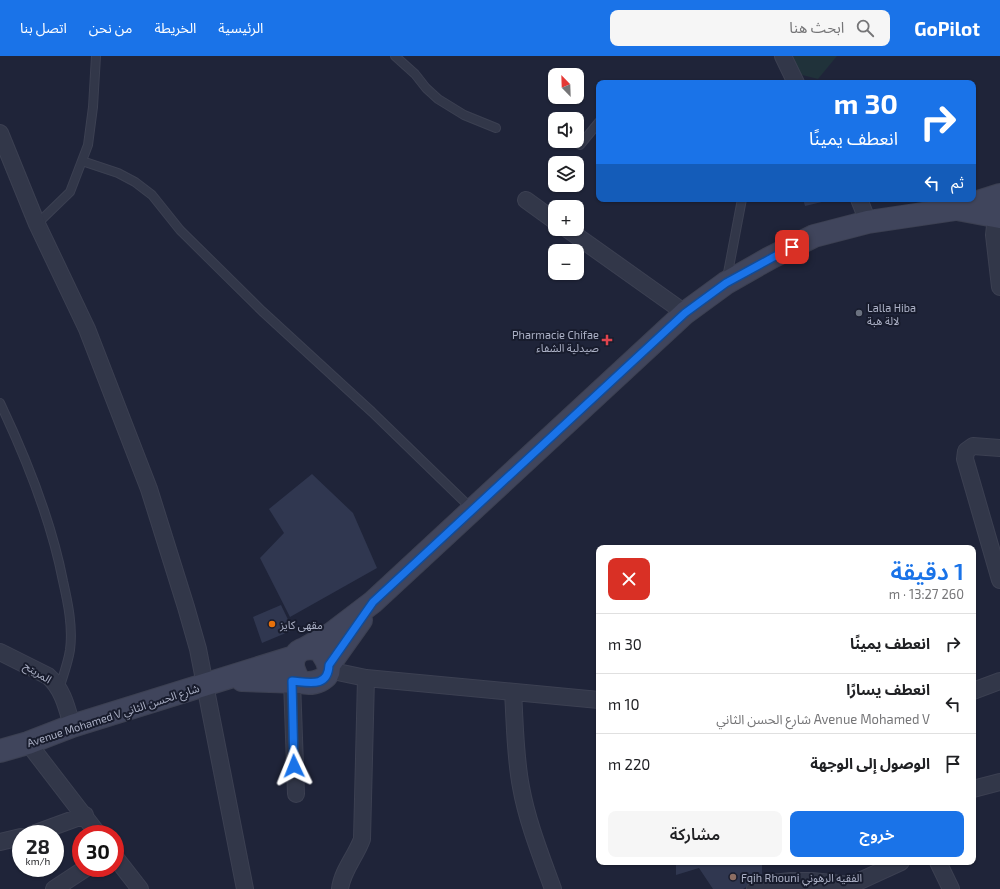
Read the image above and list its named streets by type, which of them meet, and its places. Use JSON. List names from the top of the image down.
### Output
{
  "streets": {
    "main road": ["Avenue Mohamed V شارع الحسن الثاني"],
    "street": ["المريتح"]
  },
  "crossings": [
    ["المريتح", "Avenue Mohamed V شارع الحسن الثاني"]
  ],
  "places": {
    "other": ["Lalla Hiba لالة هبة", "مقهى كايز", "Fqih Rhouni الفقيه الرهوني"],
    "health": ["Pharmacie Chifae صيدلية الشفاء"]
  },
  "north": "top left",
  "page": {
    "header": "GoPilot",
    "search": "ابحث هنا",
    "nav": [
      "الرئيسية",
      "الخريطة",
      "من نحن",
      "اتصل بنا"
    ],
    "map_buttons": ["+", "−"],
    "turn": ["30 m", "انعطف يمينًا"],
    "then": "ثم",
    "heading": ["1 دقيقة", "260 m · 13:27"],
    "list": [
      {
        "name": "انعطف يمينًا",
        "value": "30 m"
      },
      {
        "name": "انعطف يسارًا",
        "note": "Avenue Mohamed V شارع الحسن الثاني",
        "value": "10 m"
      },
      {
        "name": "الوصول إلى الوجهة",
        "value": "220 m"
      }
    ],
    "buttons": ["خروج", "مشاركة"],
    "speed": "28 km/h",
    "limit": "30"
  }
}
